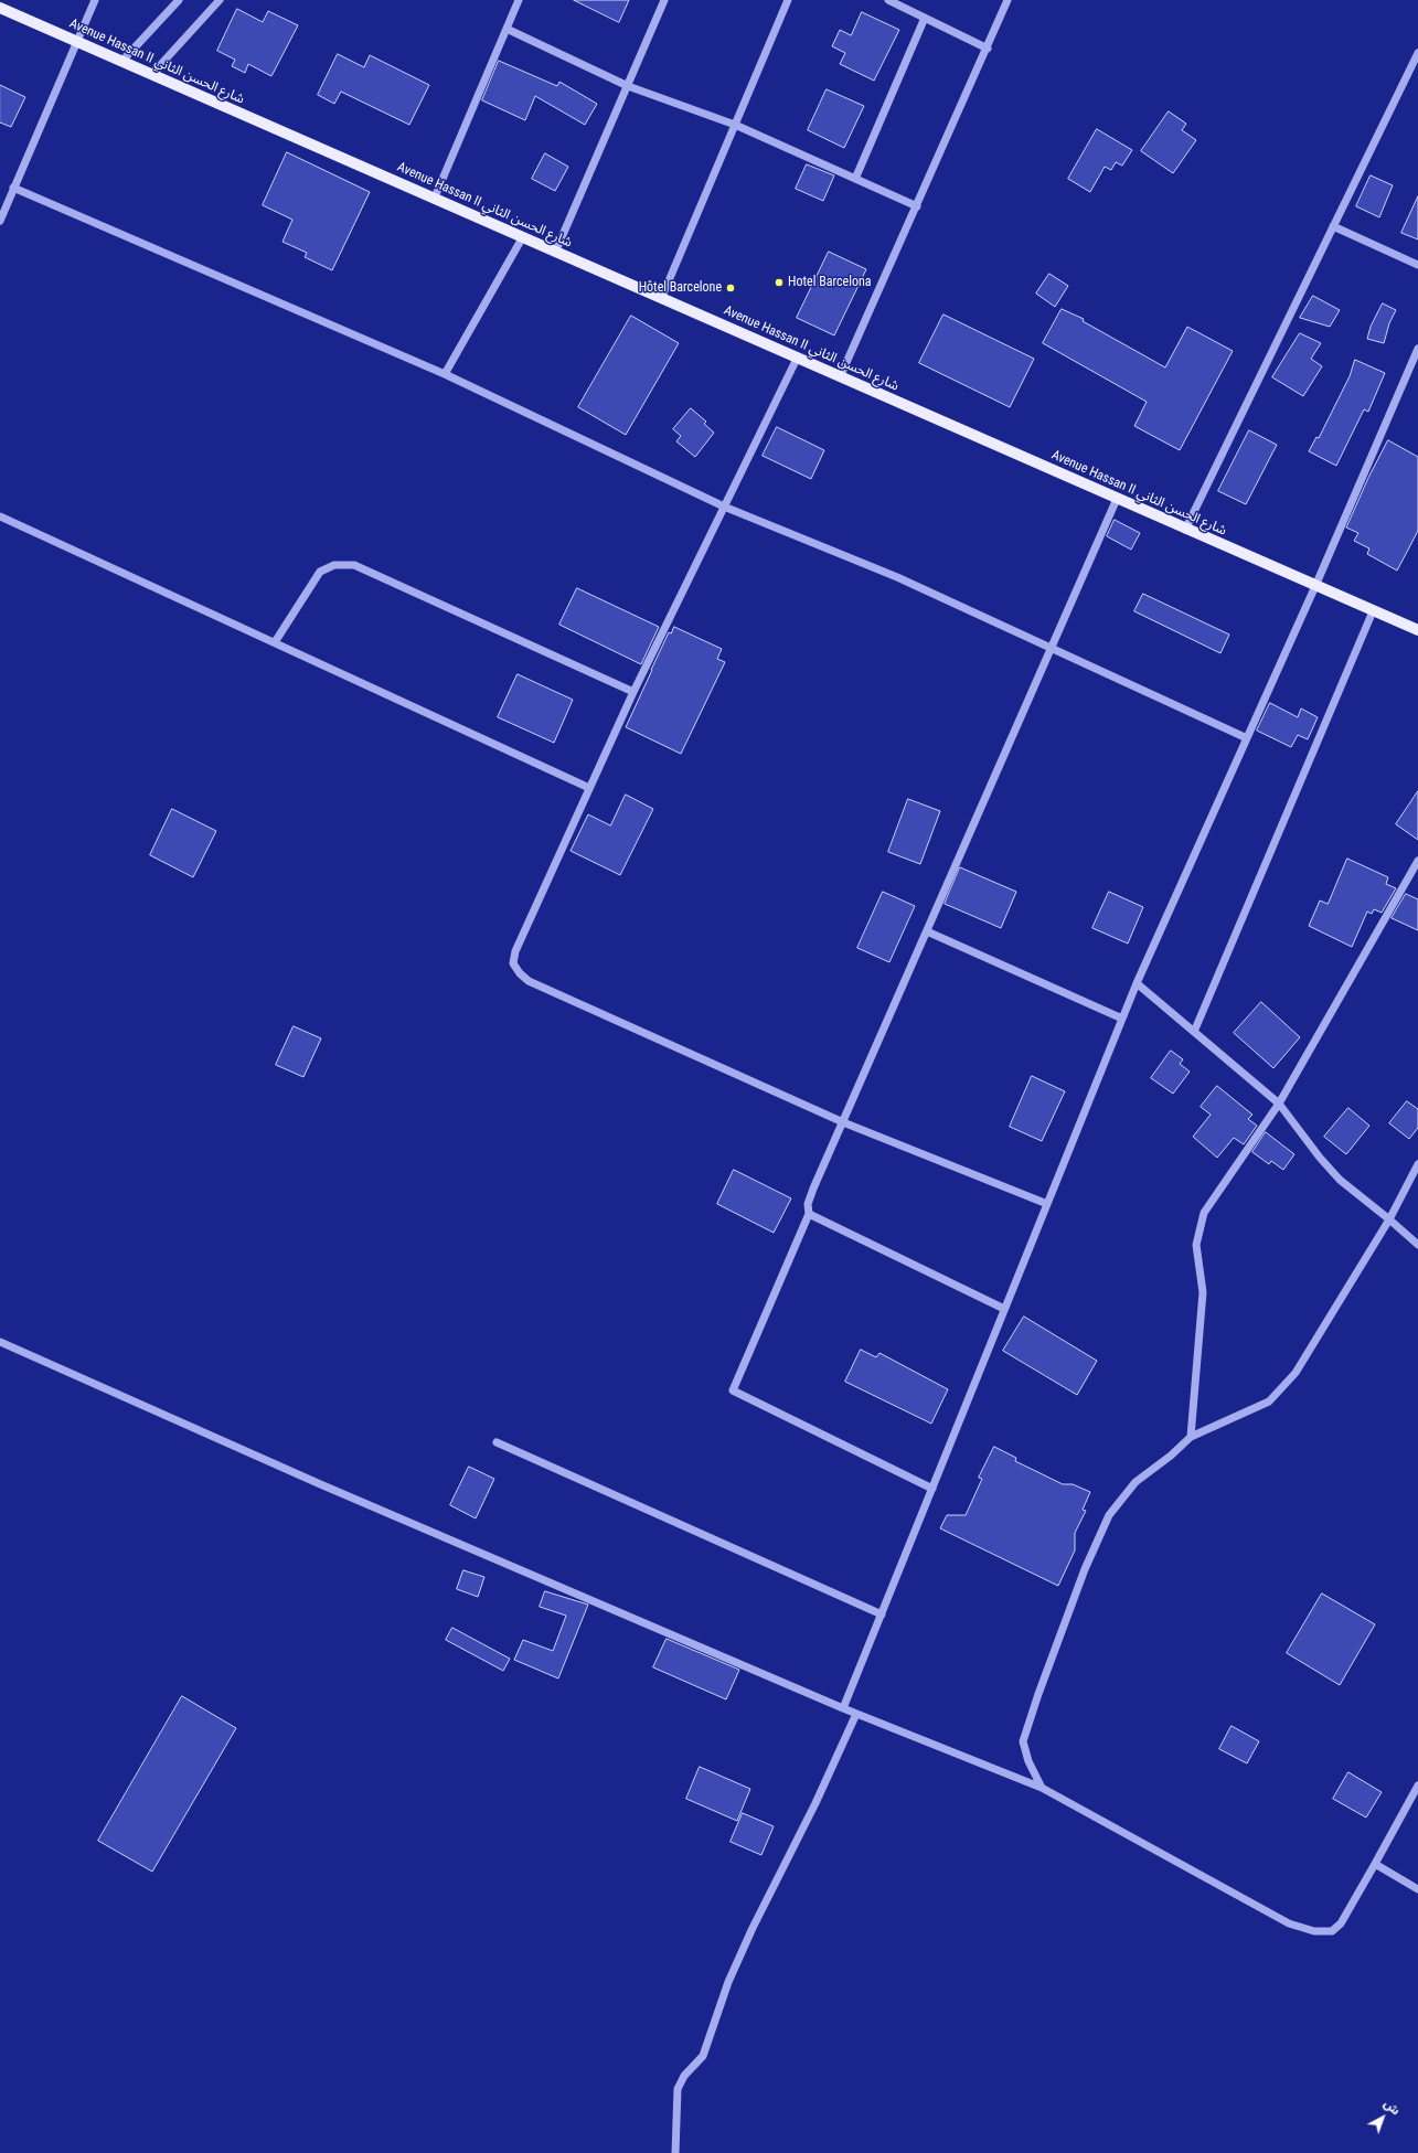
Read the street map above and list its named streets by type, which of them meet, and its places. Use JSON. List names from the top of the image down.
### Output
{
  "streets": {
    "main road": ["Avenue Hassan II شارع الحسن الثاني"]
  },
  "places": ["Hotel Barcelona", "Hôtel Barcelone"],
  "north": "top right"
}
